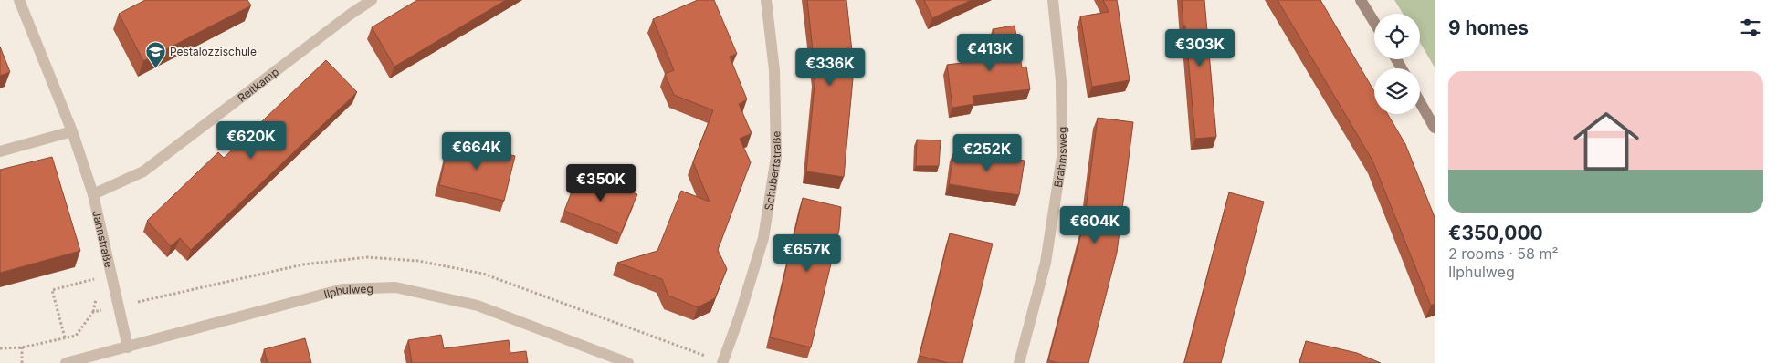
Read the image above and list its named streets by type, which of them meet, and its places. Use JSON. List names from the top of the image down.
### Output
{
  "streets": {
    "street": [
      "Reitkamp",
      "Brahmsweg",
      "Schubertstraße",
      "Jahnstraße",
      "Ilphulweg"
    ]
  },
  "crossings": [
    ["Reitkamp", "Jahnstraße"],
    ["Jahnstraße", "Ilphulweg"]
  ],
  "places": {
    "school or university": ["Pestalozzischule"]
  },
  "page": {
    "heading": "9 homes",
    "price": [
      "€303K",
      "€413K",
      "€336K",
      "€620K",
      "€664K",
      "€252K",
      "€350K",
      "€604K",
      "€657K"
    ],
    "list": [
      {
        "name": "€350,000",
        "note": "2 rooms · 58 m² · Ilphulweg"
      }
    ]
  }
}
